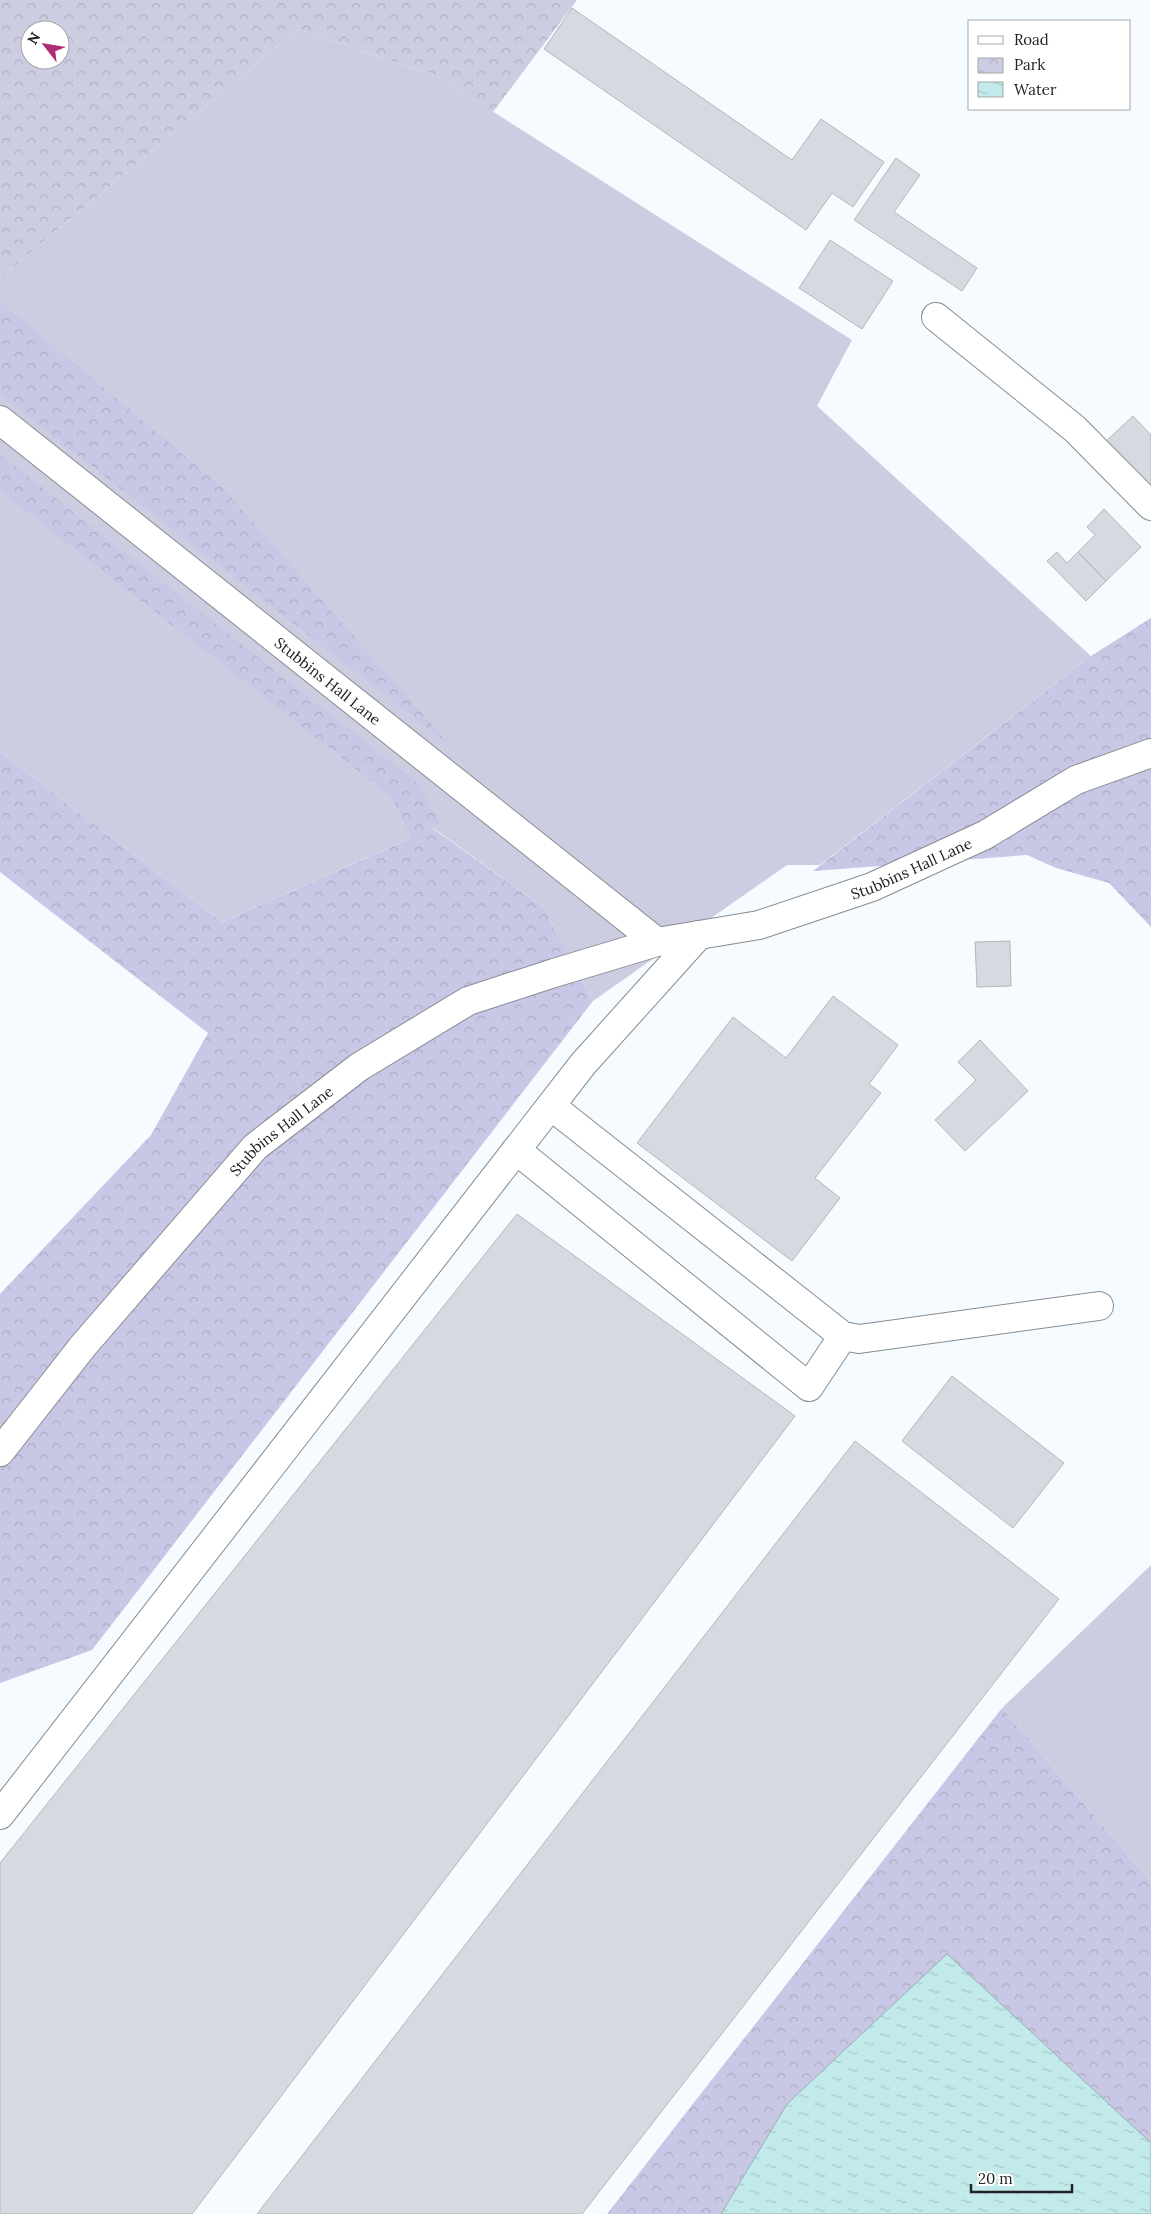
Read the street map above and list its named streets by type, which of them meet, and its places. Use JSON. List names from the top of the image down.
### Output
{
  "streets": {
    "lane": ["Stubbins Hall Lane"]
  },
  "legend": ["Road", "Park", "Water"],
  "scale_bar": "20 m",
  "north": "top left"
}
